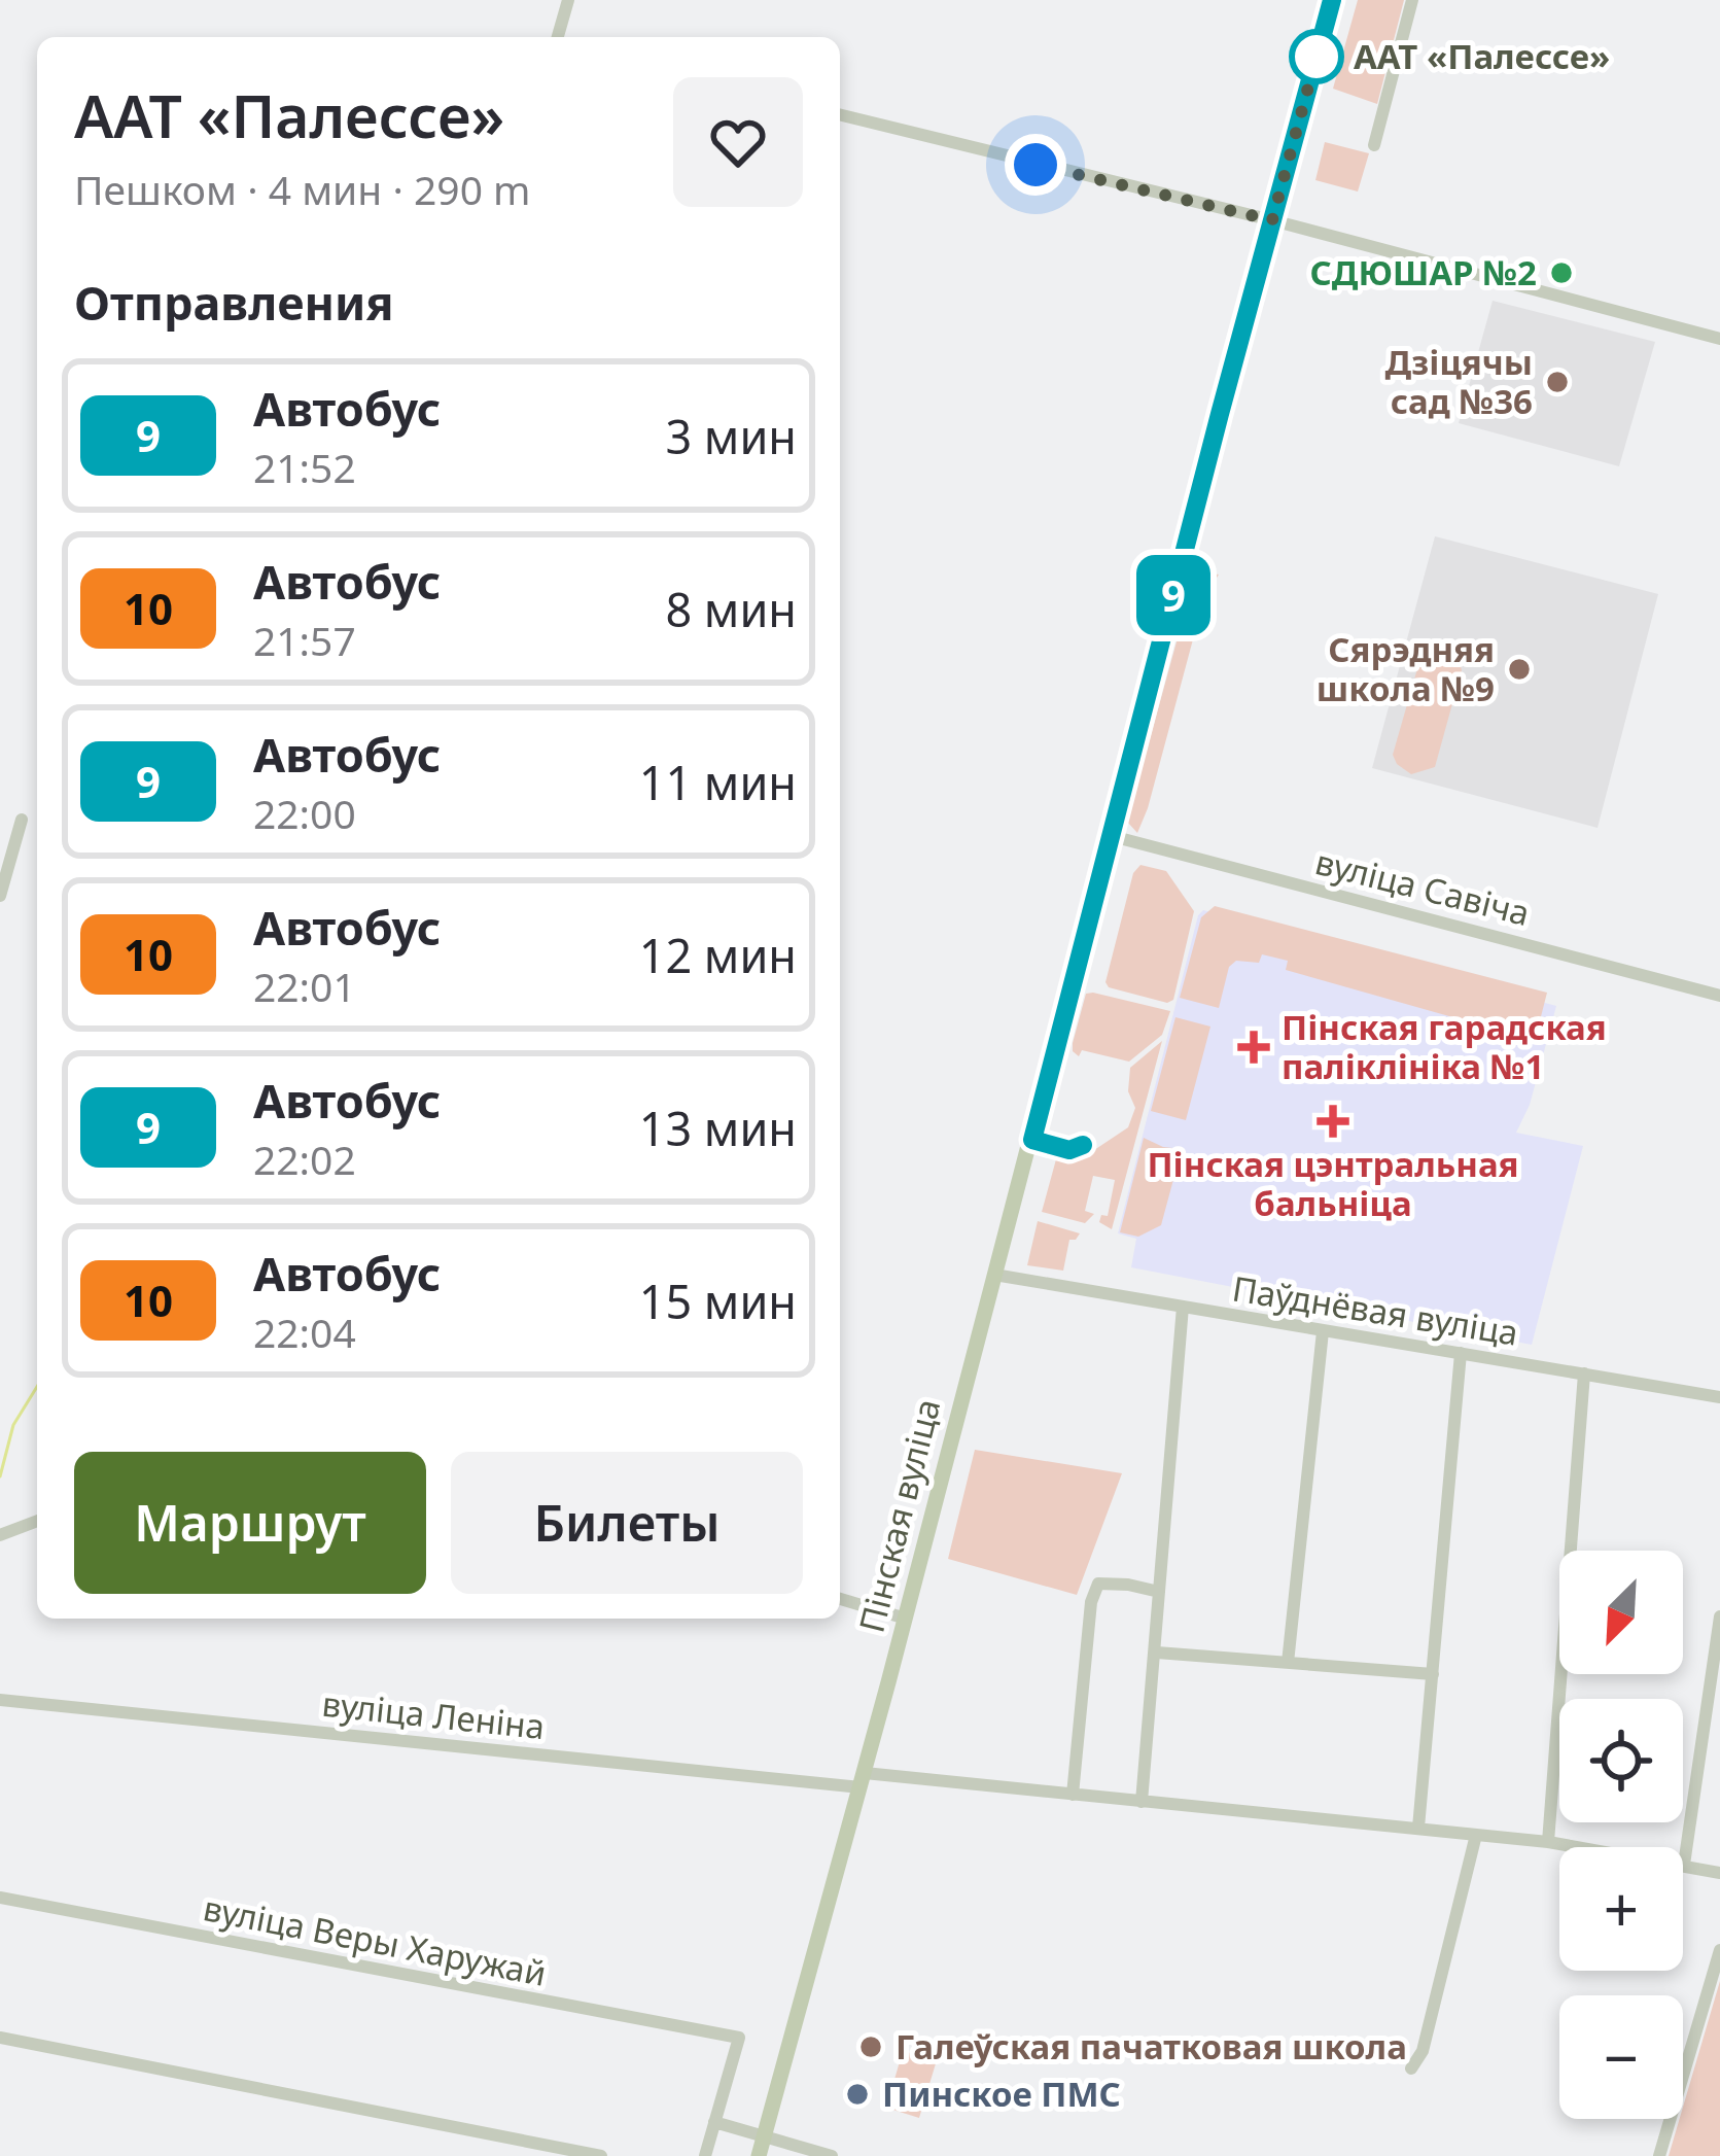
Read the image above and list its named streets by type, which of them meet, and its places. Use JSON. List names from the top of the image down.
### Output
{
  "streets": {
    "main road": ["Пінская вуліца"],
    "street": [
      "вуліца Савіча",
      "Паўднёвая вуліца",
      "вуліца Леніна",
      "вуліца Веры Харужай"
    ]
  },
  "crossings": [
    ["вуліца Савіча", "Пінская вуліца"],
    ["Паўднёвая вуліца", "Пінская вуліца"],
    ["Пінская вуліца", "вуліца Леніна"]
  ],
  "places": {
    "other": [
      "ААТ «Палессе»",
      "СДЮШАР №2",
      "Дзіцячы сад №36",
      "Сярэдняя школа №9",
      "Галеўская пачатковая школа",
      "Пинское ПМС"
    ],
    "health": ["Пінская гарадская паліклініка №1", "Пінская цэнтральная бальніца"]
  },
  "lines": ["bus line 9"],
  "north": "bottom left",
  "page": {
    "on_map": "9",
    "heading": [
      ["ААТ «Палессе»", "Пешком · 4 мин · 290 m"],
      "Отправления"
    ],
    "list": [
      {
        "mark": "9",
        "name": "Автобус",
        "note": "21:52",
        "value": "3 мин"
      },
      {
        "mark": "10",
        "name": "Автобус",
        "note": "21:57",
        "value": "8 мин"
      },
      {
        "mark": "9",
        "name": "Автобус",
        "note": "22:00",
        "value": "11 мин"
      },
      {
        "mark": "10",
        "name": "Автобус",
        "note": "22:01",
        "value": "12 мин"
      },
      {
        "mark": "9",
        "name": "Автобус",
        "note": "22:02",
        "value": "13 мин"
      },
      {
        "mark": "10",
        "name": "Автобус",
        "note": "22:04",
        "value": "15 мин"
      }
    ],
    "buttons": ["Маршрут", "Билеты"],
    "map_buttons": ["+", "−"]
  }
}
